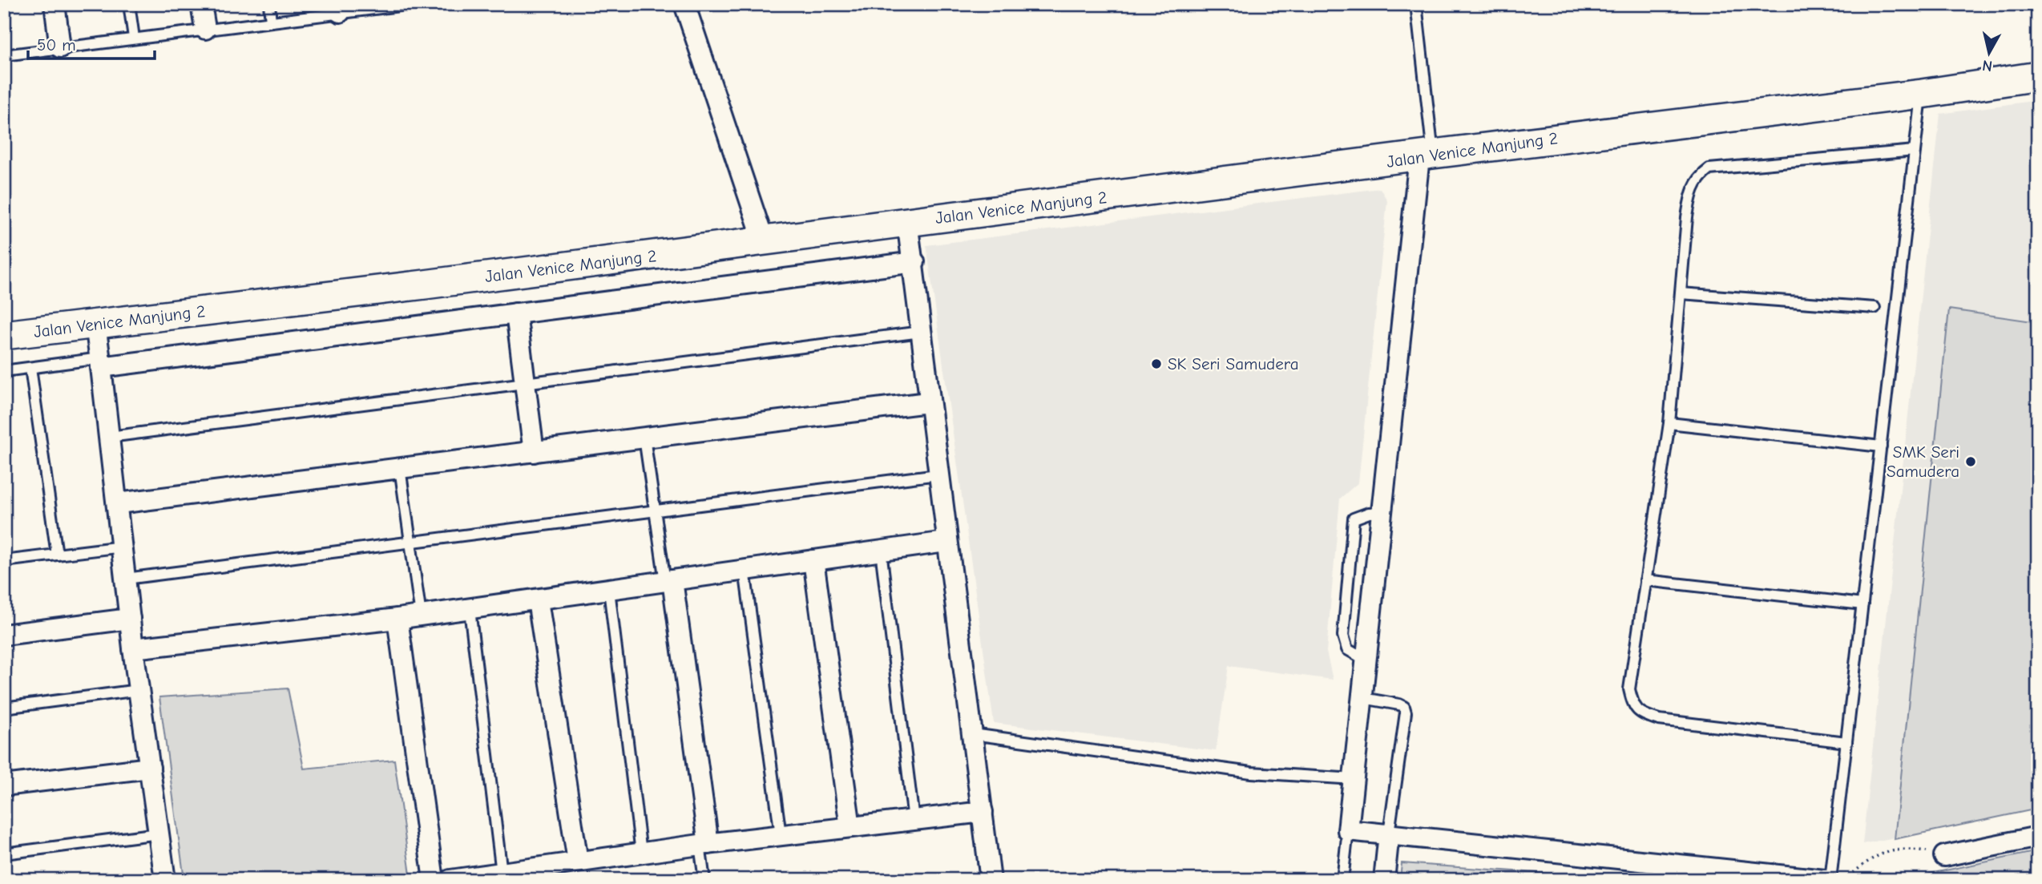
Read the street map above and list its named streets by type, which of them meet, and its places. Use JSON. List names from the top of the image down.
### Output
{
  "streets": {
    "street": ["Jalan Venice Manjung 2"]
  },
  "places": ["SK Seri Samudera", "SMK Seri Samudera"],
  "scale_bar": "50 m",
  "north": "bottom"
}
